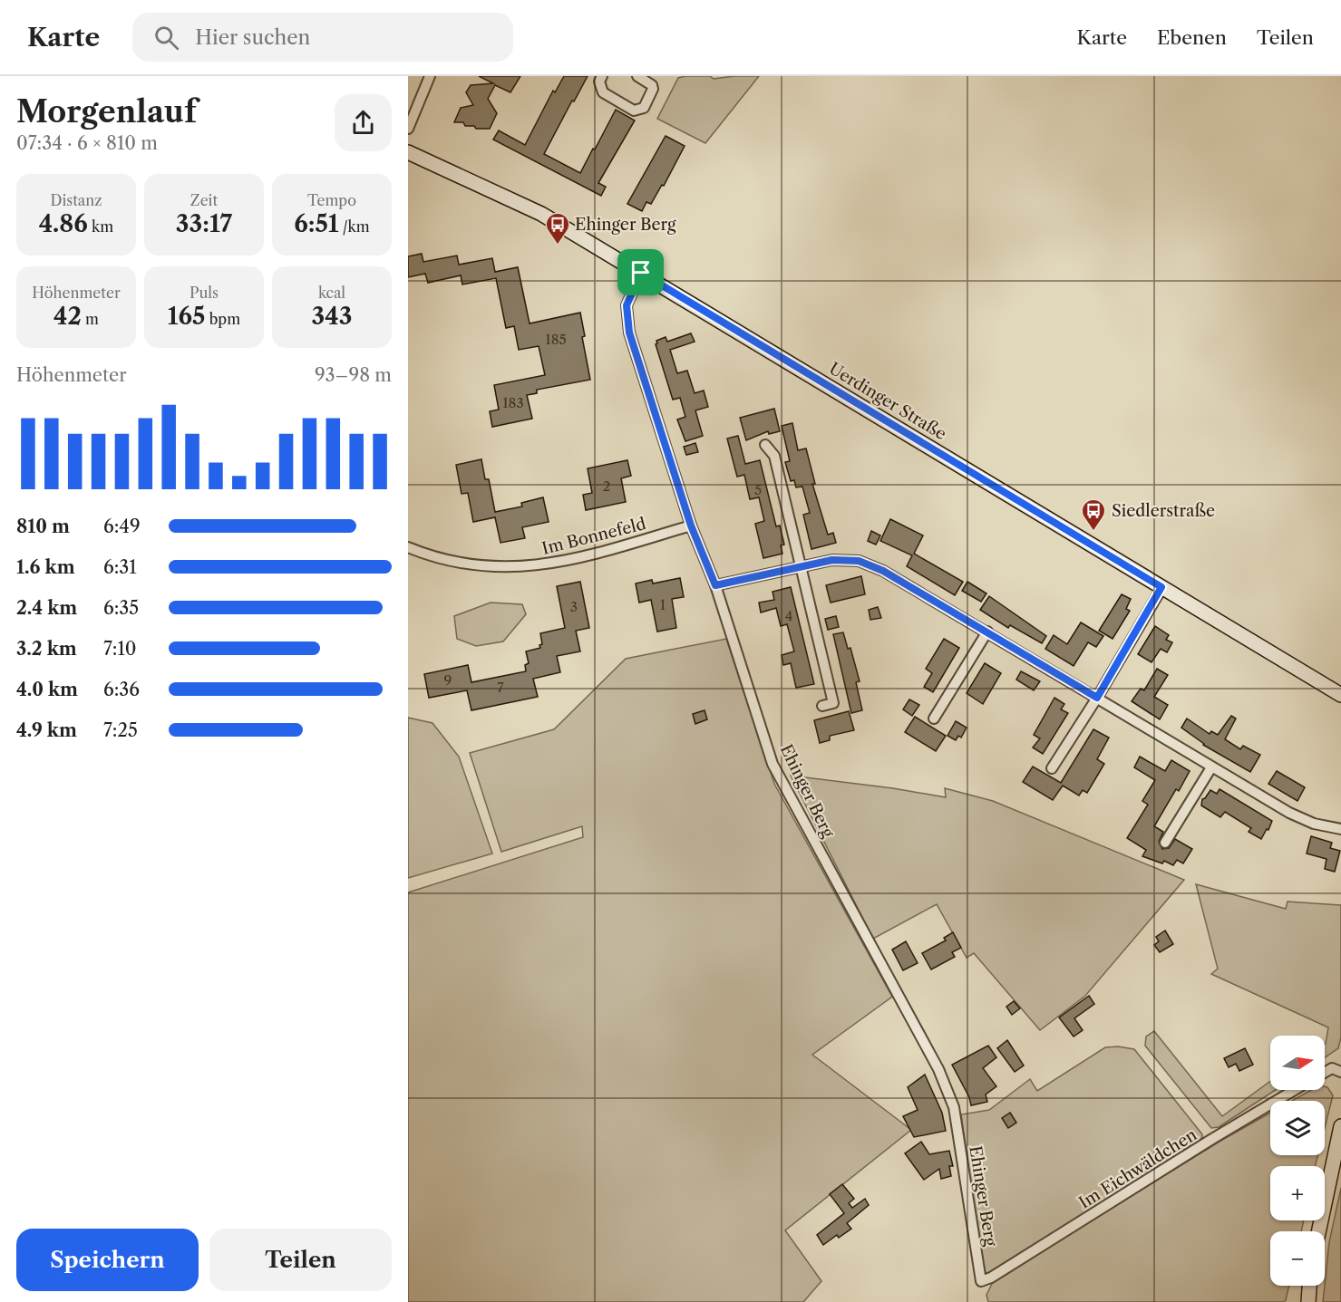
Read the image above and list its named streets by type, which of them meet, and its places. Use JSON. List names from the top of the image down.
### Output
{
  "streets": {
    "main road": ["Uerdinger Straße"],
    "street": ["Im Bonnefeld", "Ehinger Berg", "Im Eichwäldchen"]
  },
  "crossings": [
    ["Uerdinger Straße", "Ehinger Berg"],
    ["Im Bonnefeld", "Ehinger Berg"],
    ["Ehinger Berg", "Im Eichwäldchen"]
  ],
  "places": {
    "bus stop": ["Ehinger Berg", "Siedlerstraße"]
  },
  "house_numbers": [
    "185",
    "183",
    "2",
    "5",
    "1",
    "3",
    "4",
    "9",
    "7"
  ],
  "north": "right",
  "page": {
    "header": "Karte",
    "search": "Hier suchen",
    "nav": ["Karte", "Ebenen", "Teilen"],
    "heading": ["Morgenlauf", "07:34 · 6 × 810 m"],
    "stats": [
      ["Distanz", "4.86 km"],
      ["Zeit", "33:17"],
      ["Tempo", "6:51 /km"],
      ["Höhenmeter", "42 m"],
      ["Puls", "165 bpm"],
      ["kcal", "343"]
    ],
    "chart": ["Höhenmeter", "93–98 m"],
    "list": [
      {
        "name": "810 m",
        "note": "6:49"
      },
      {
        "name": "1.6 km",
        "note": "6:31"
      },
      {
        "name": "2.4 km",
        "note": "6:35"
      },
      {
        "name": "3.2 km",
        "note": "7:10"
      },
      {
        "name": "4.0 km",
        "note": "6:36"
      },
      {
        "name": "4.9 km",
        "note": "7:25"
      }
    ],
    "map_buttons": ["+", "−"],
    "buttons": ["Speichern", "Teilen"]
  }
}
